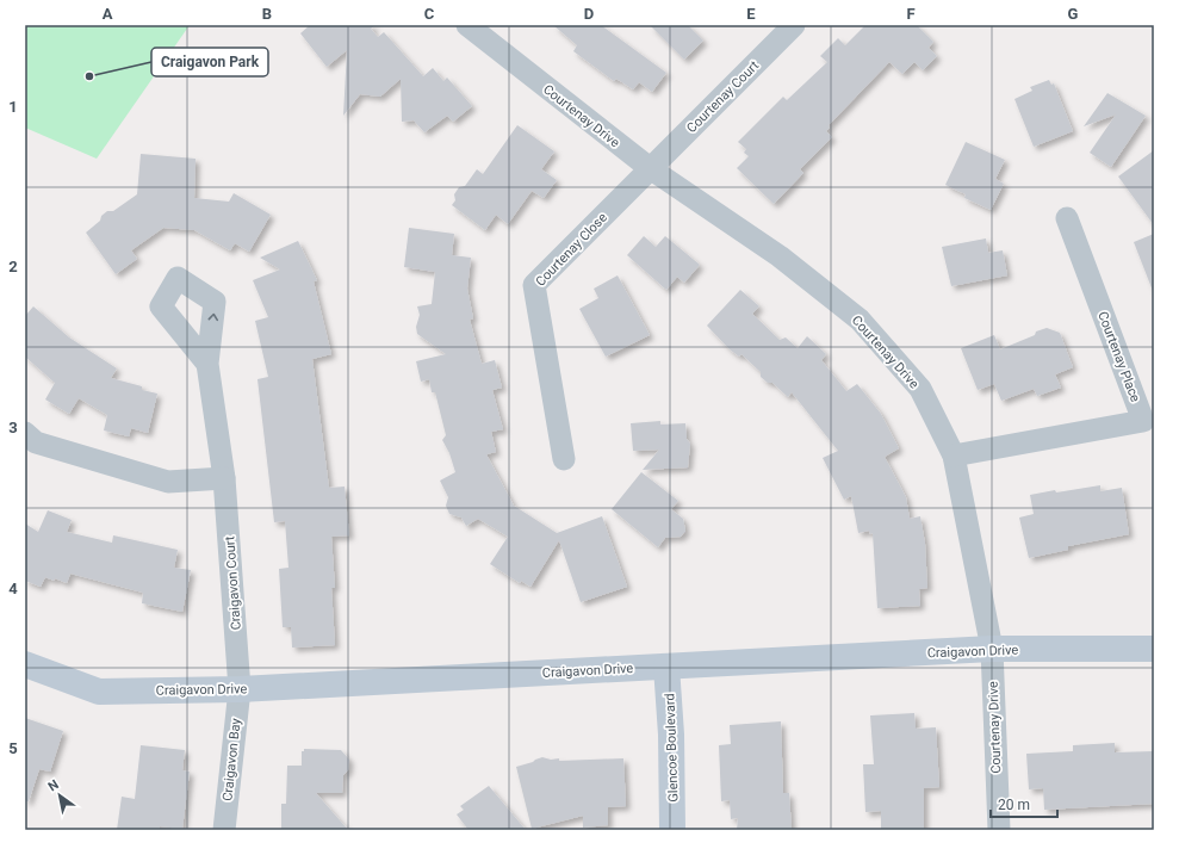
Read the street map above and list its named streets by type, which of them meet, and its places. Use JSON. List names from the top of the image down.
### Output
{
  "streets": {
    "street": [
      "Courtenay Court",
      "Courtenay Drive",
      "Courtenay Close",
      "Courtenay Place",
      "Craigavon Court",
      "Craigavon Drive",
      "Glencoe Boulevard",
      "Craigavon Bay"
    ]
  },
  "crossings": [
    ["Courtenay Court", "Courtenay Drive"],
    ["Courtenay Court", "Courtenay Close"],
    ["Courtenay Drive", "Courtenay Close"],
    ["Courtenay Drive", "Courtenay Place"],
    ["Courtenay Drive", "Craigavon Drive"],
    ["Craigavon Court", "Craigavon Drive"],
    ["Craigavon Court", "Craigavon Bay"],
    ["Craigavon Drive", "Glencoe Boulevard"],
    ["Craigavon Drive", "Craigavon Bay"]
  ],
  "places": ["Craigavon Park"],
  "scale_bar": "20 m",
  "north": "top left",
  "grid": {
    "columns": [
      "A",
      "B",
      "C",
      "D",
      "E",
      "F",
      "G"
    ],
    "rows": [
      "1",
      "2",
      "3",
      "4",
      "5"
    ]
  }
}
